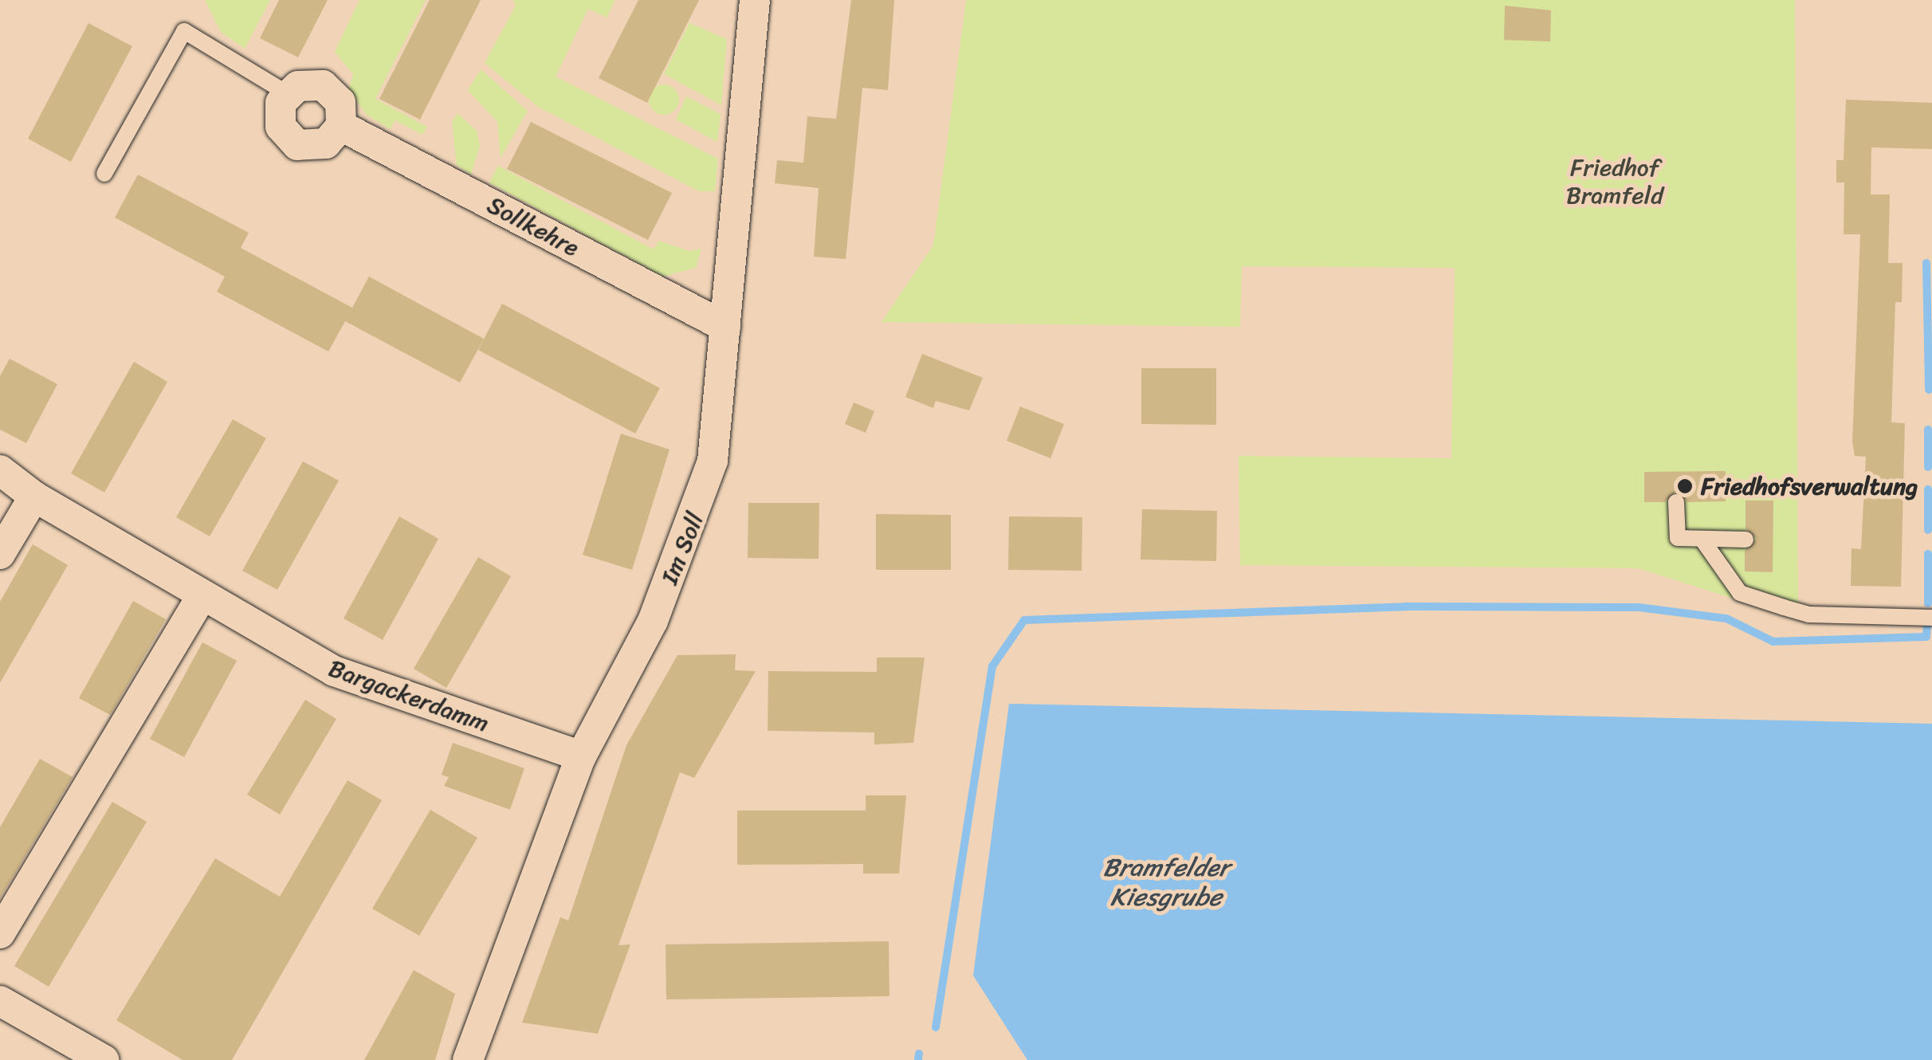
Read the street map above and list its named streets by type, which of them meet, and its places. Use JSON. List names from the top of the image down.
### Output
{
  "streets": {
    "street": ["Sollkehre", "Im Soll", "Bargackerdamm"]
  },
  "crossings": [
    ["Sollkehre", "Im Soll"],
    ["Im Soll", "Bargackerdamm"]
  ],
  "water": ["Bramfelder Kiesgrube"],
  "parks": ["Friedhof Bramfeld"],
  "places": ["Friedhofsverwaltung"]
}
